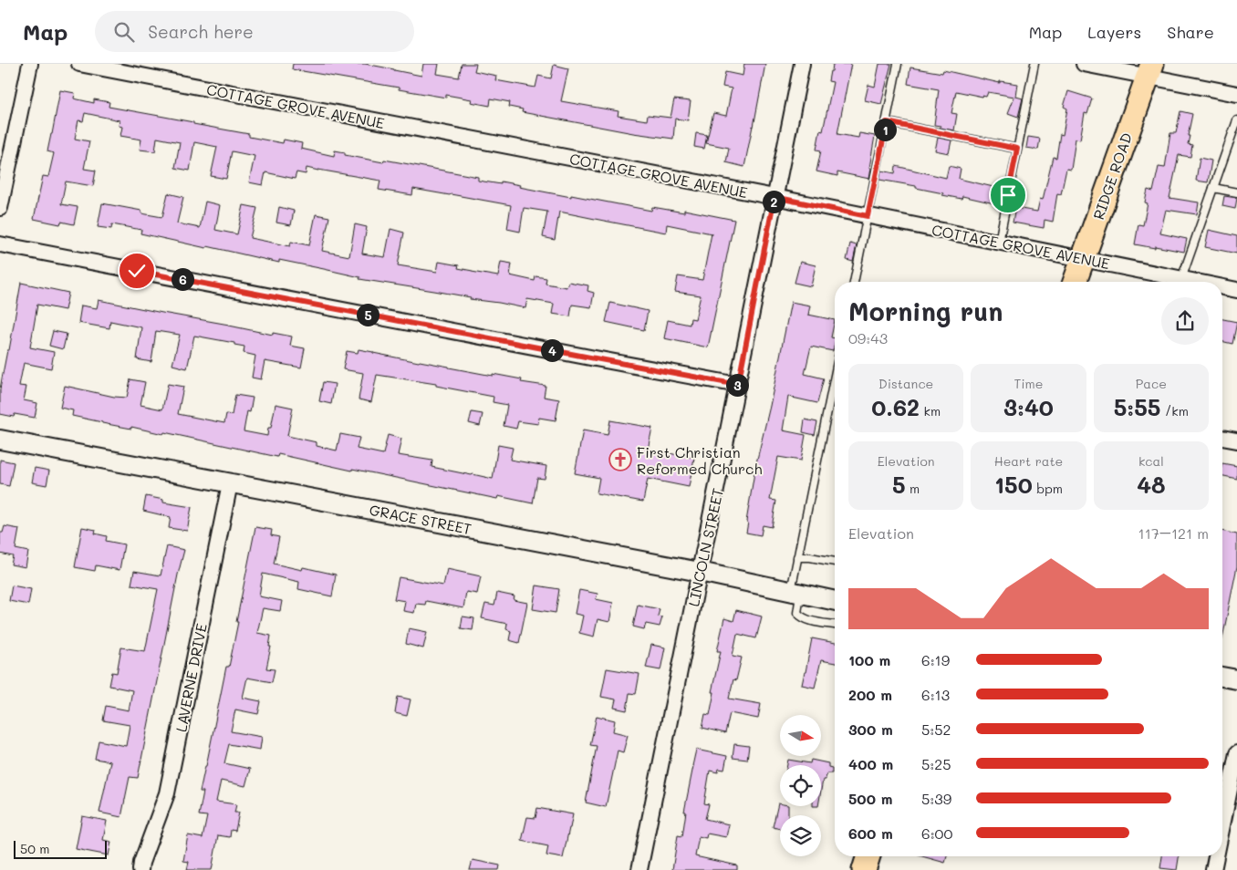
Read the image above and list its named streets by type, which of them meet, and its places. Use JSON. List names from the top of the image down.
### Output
{
  "streets": {
    "main road": ["RIDGE ROAD"],
    "street": [
      "COTTAGE GROVE AVENUE",
      "GRACE STREET",
      "LINCOLN STREET",
      "LAVERNE DRIVE"
    ]
  },
  "crossings": [
    ["COTTAGE GROVE AVENUE", "RIDGE ROAD"],
    ["COTTAGE GROVE AVENUE", "LINCOLN STREET"],
    ["GRACE STREET", "LINCOLN STREET"],
    ["GRACE STREET", "LAVERNE DRIVE"]
  ],
  "places": {
    "church": ["First Christian Reformed Church"]
  },
  "scale_bar": "50 m",
  "north": "right",
  "page": {
    "header": "Map",
    "search": "Search here",
    "nav": ["Map", "Layers", "Share"],
    "pins": [
      "1",
      "2",
      "6",
      "5",
      "4",
      "3"
    ],
    "heading": ["Morning run", "09:43"],
    "stats": [
      ["Distance", "0.62 km"],
      ["Time", "3:40"],
      ["Pace", "5:55 /km"],
      ["Elevation", "5 m"],
      ["Heart rate", "150 bpm"],
      ["kcal", "48"]
    ],
    "chart": ["Elevation", "117–121 m"],
    "list": [
      {
        "name": "100 m",
        "note": "6:19"
      },
      {
        "name": "200 m",
        "note": "6:13"
      },
      {
        "name": "300 m",
        "note": "5:52"
      },
      {
        "name": "400 m",
        "note": "5:25"
      },
      {
        "name": "500 m",
        "note": "5:39"
      },
      {
        "name": "600 m",
        "note": "6:00"
      }
    ],
    "scale": "50 m"
  }
}
